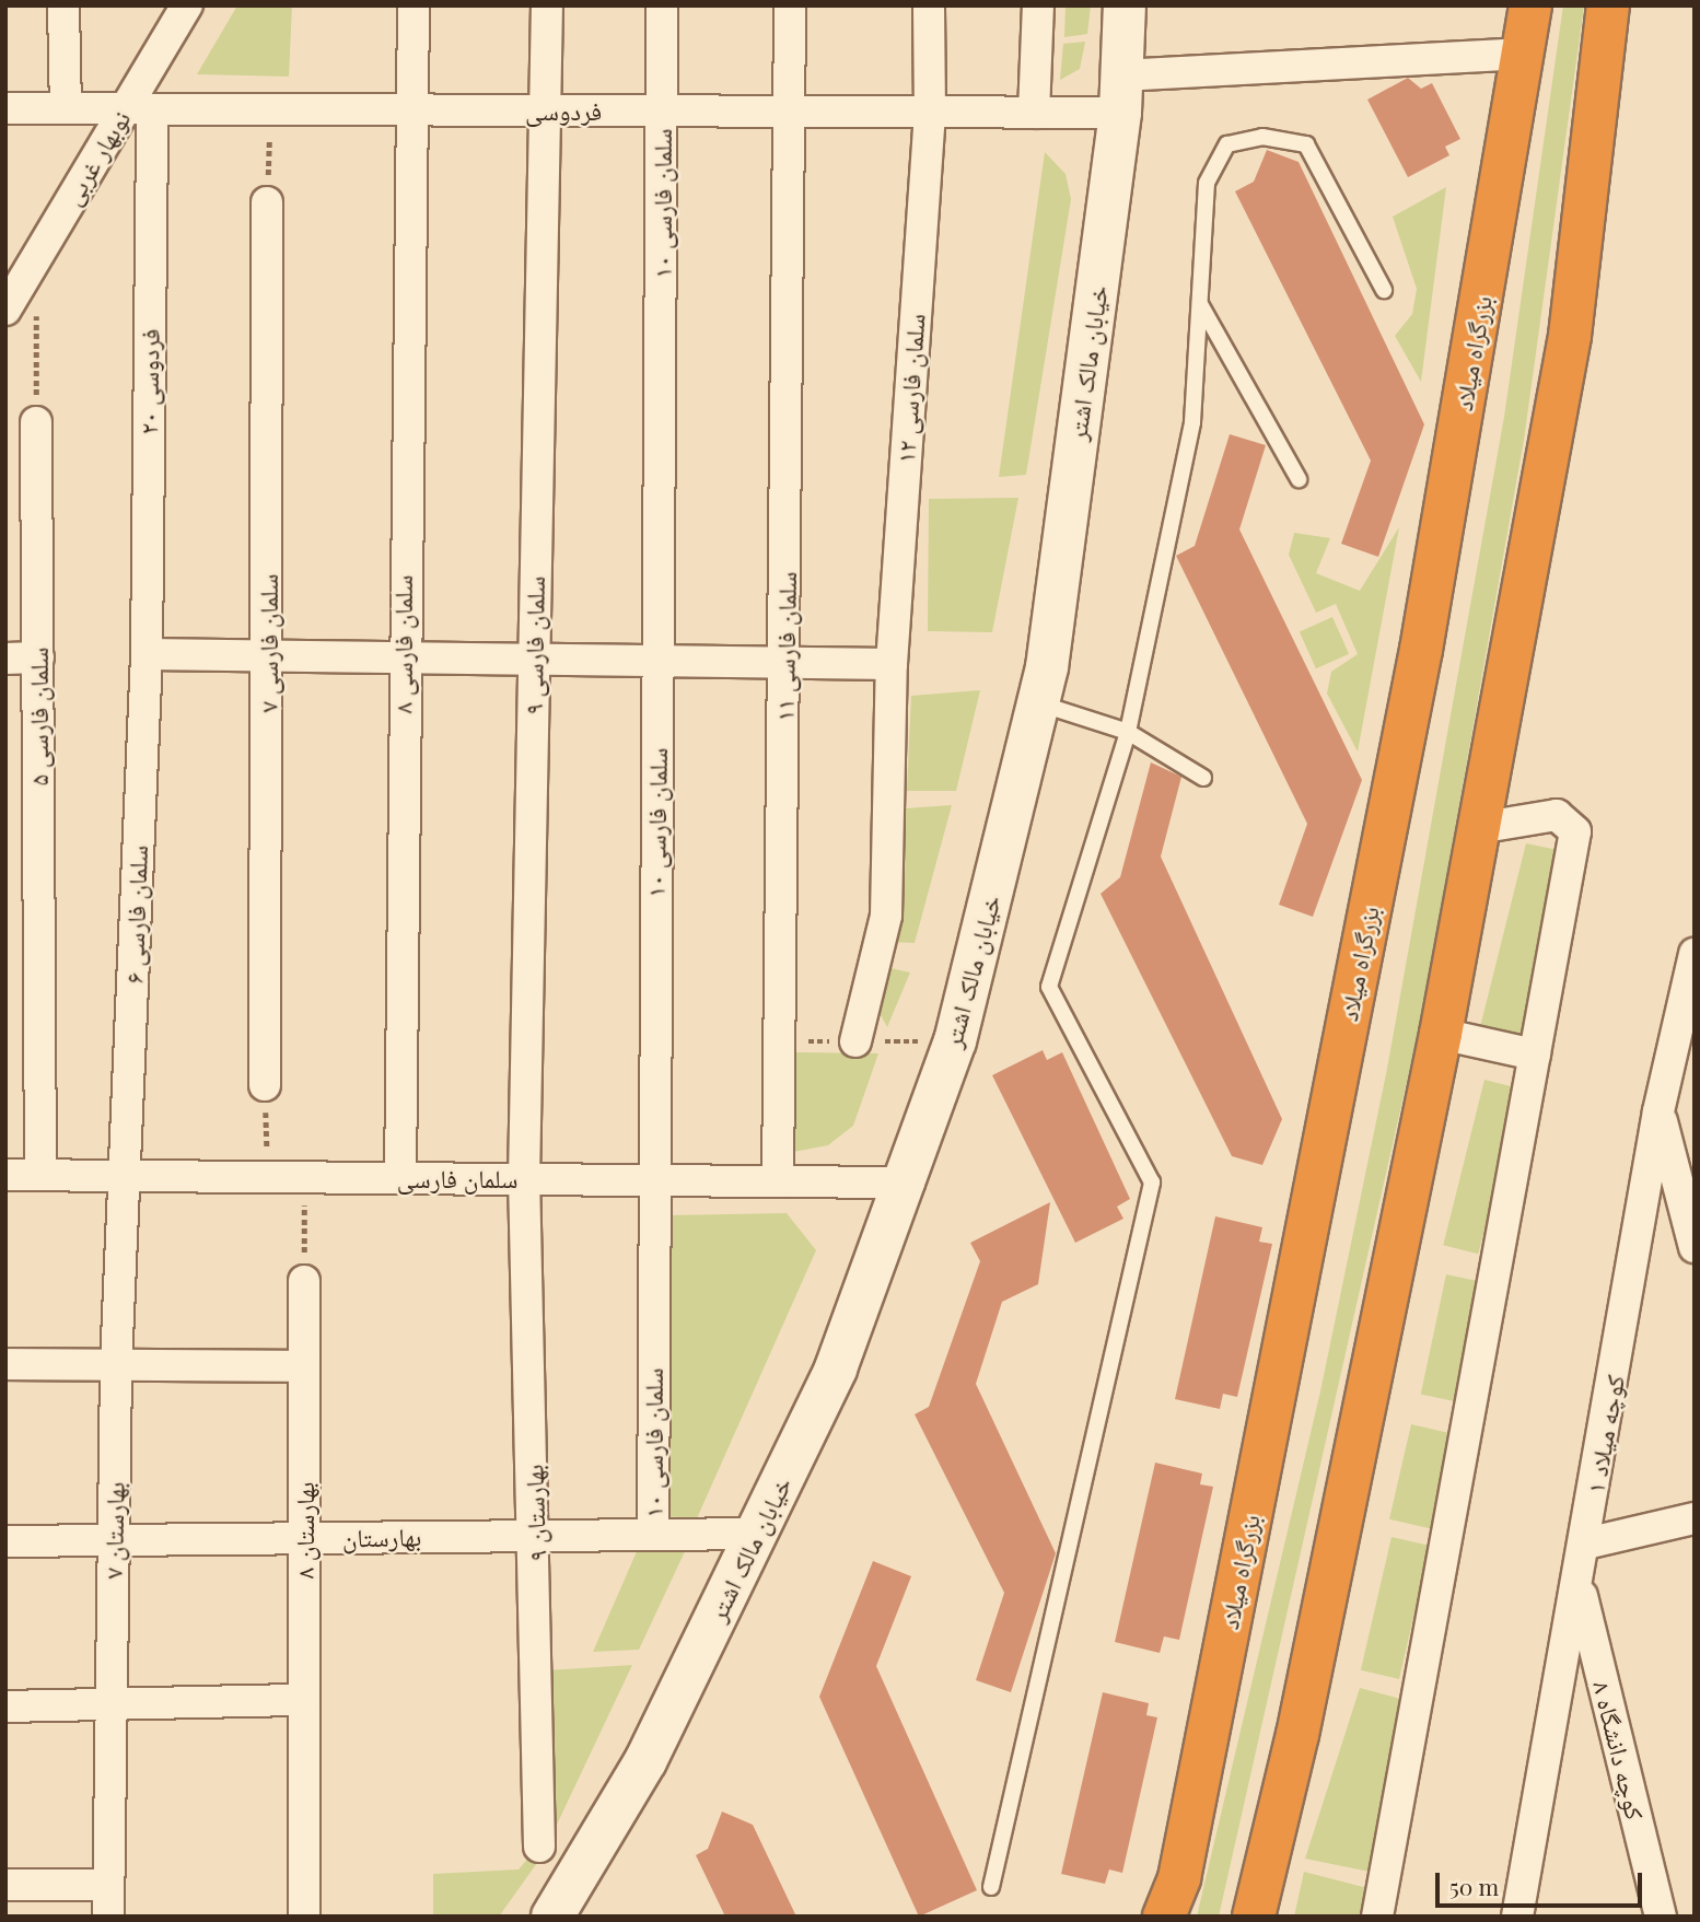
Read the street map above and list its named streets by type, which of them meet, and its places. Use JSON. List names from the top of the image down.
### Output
{
  "streets": {
    "highway": ["بزرگراه میلاد"],
    "main road": ["خیابان مالک اشتر"],
    "street": [
      "فردوسی",
      "نوبهار غربی",
      "سلمان فارسی ۱۰",
      "فردوسی ۲۰",
      "سلمان فارسی ۱۲",
      "سلمان فارسی ۷",
      "سلمان فارسی ۸",
      "سلمان فارسی ۹",
      "سلمان فارسی ۱۱",
      "سلمان فارسی ۵",
      "سلمان فارسی ۶",
      "سلمان فارسی",
      "کوچه میلاد ۱",
      "بهارستان ۹",
      "بهارستان ۷",
      "بهارستان ۸",
      "بهارستان",
      "کوچه دانشگاه ۸"
    ]
  },
  "crossings": [
    ["فردوسی", "نوبهار غربی"],
    ["فردوسی", "سلمان فارسی ۱۰"],
    ["فردوسی", "بزرگراه میلاد"],
    ["فردوسی", "خیابان مالک اشتر"],
    ["فردوسی", "فردوسی ۲۰"],
    ["فردوسی", "سلمان فارسی ۱۲"],
    ["فردوسی", "سلمان فارسی ۸"],
    ["فردوسی", "سلمان فارسی ۹"],
    ["فردوسی", "سلمان فارسی ۱۱"],
    ["نوبهار غربی", "فردوسی ۲۰"],
    ["سلمان فارسی ۱۰", "سلمان فارسی"],
    ["سلمان فارسی ۱۰", "بهارستان"],
    ["خیابان مالک اشتر", "سلمان فارسی"],
    ["خیابان مالک اشتر", "بهارستان"],
    ["فردوسی ۲۰", "سلمان فارسی ۶"],
    ["سلمان فارسی ۸", "سلمان فارسی"],
    ["سلمان فارسی ۹", "سلمان فارسی"],
    ["سلمان فارسی ۹", "بهارستان ۹"],
    ["سلمان فارسی ۱۱", "سلمان فارسی"],
    ["سلمان فارسی ۵", "سلمان فارسی"],
    ["سلمان فارسی ۶", "سلمان فارسی"],
    ["سلمان فارسی ۶", "بهارستان ۷"],
    ["سلمان فارسی", "بهارستان ۹"],
    ["سلمان فارسی", "بهارستان ۷"],
    ["کوچه میلاد ۱", "کوچه دانشگاه ۸"],
    ["بهارستان ۹", "بهارستان"],
    ["بهارستان ۷", "بهارستان"],
    ["بهارستان ۸", "بهارستان"]
  ],
  "scale_bar": "50 m"
}
